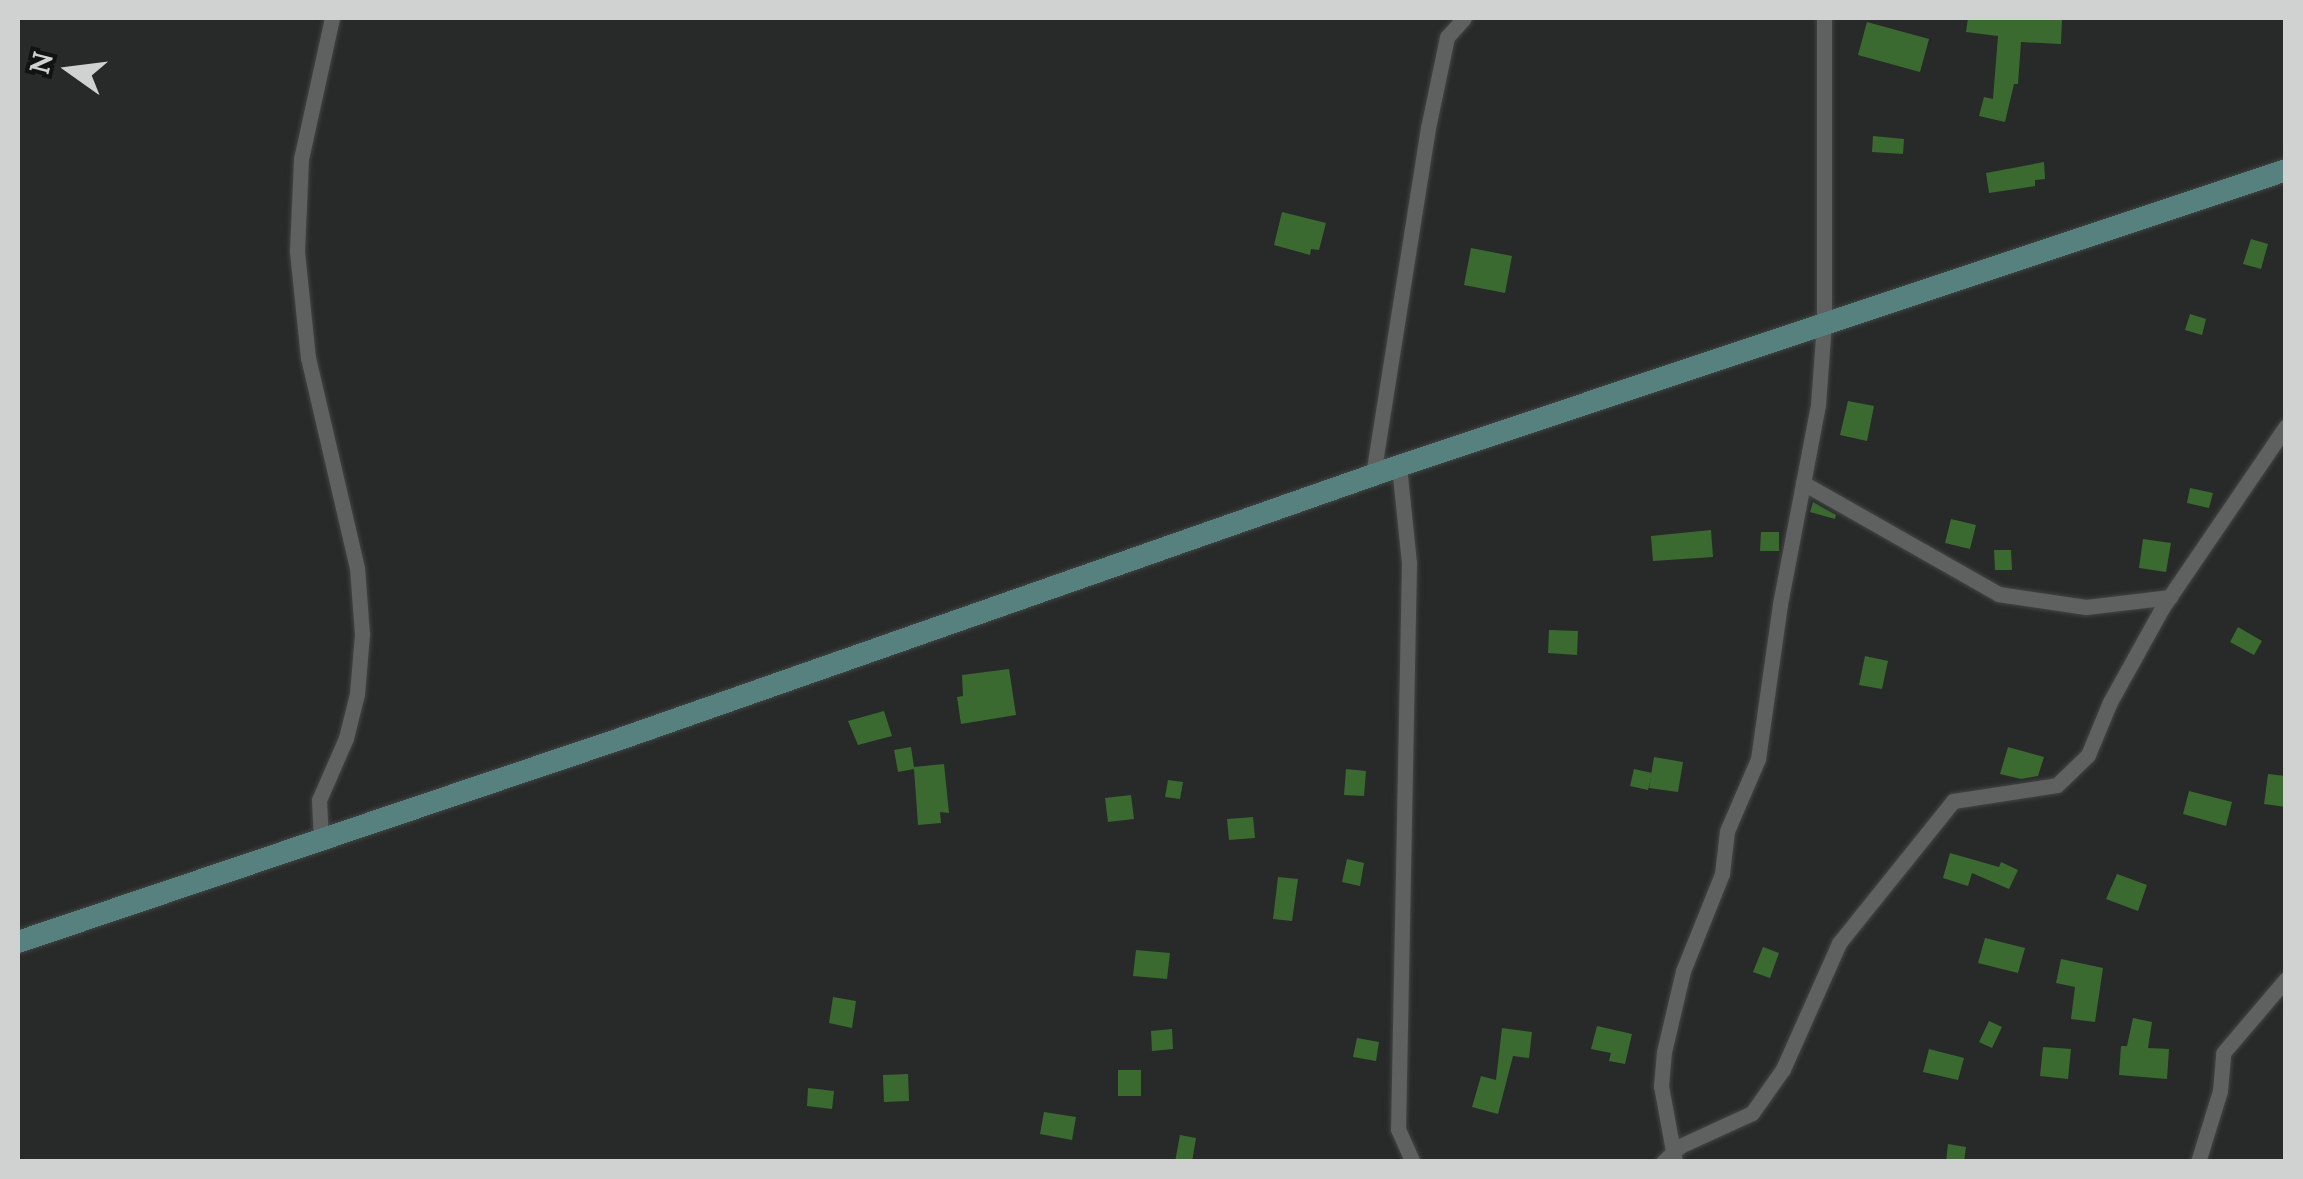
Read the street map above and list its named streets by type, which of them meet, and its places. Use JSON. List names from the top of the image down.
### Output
{
  "north": "left"
}
